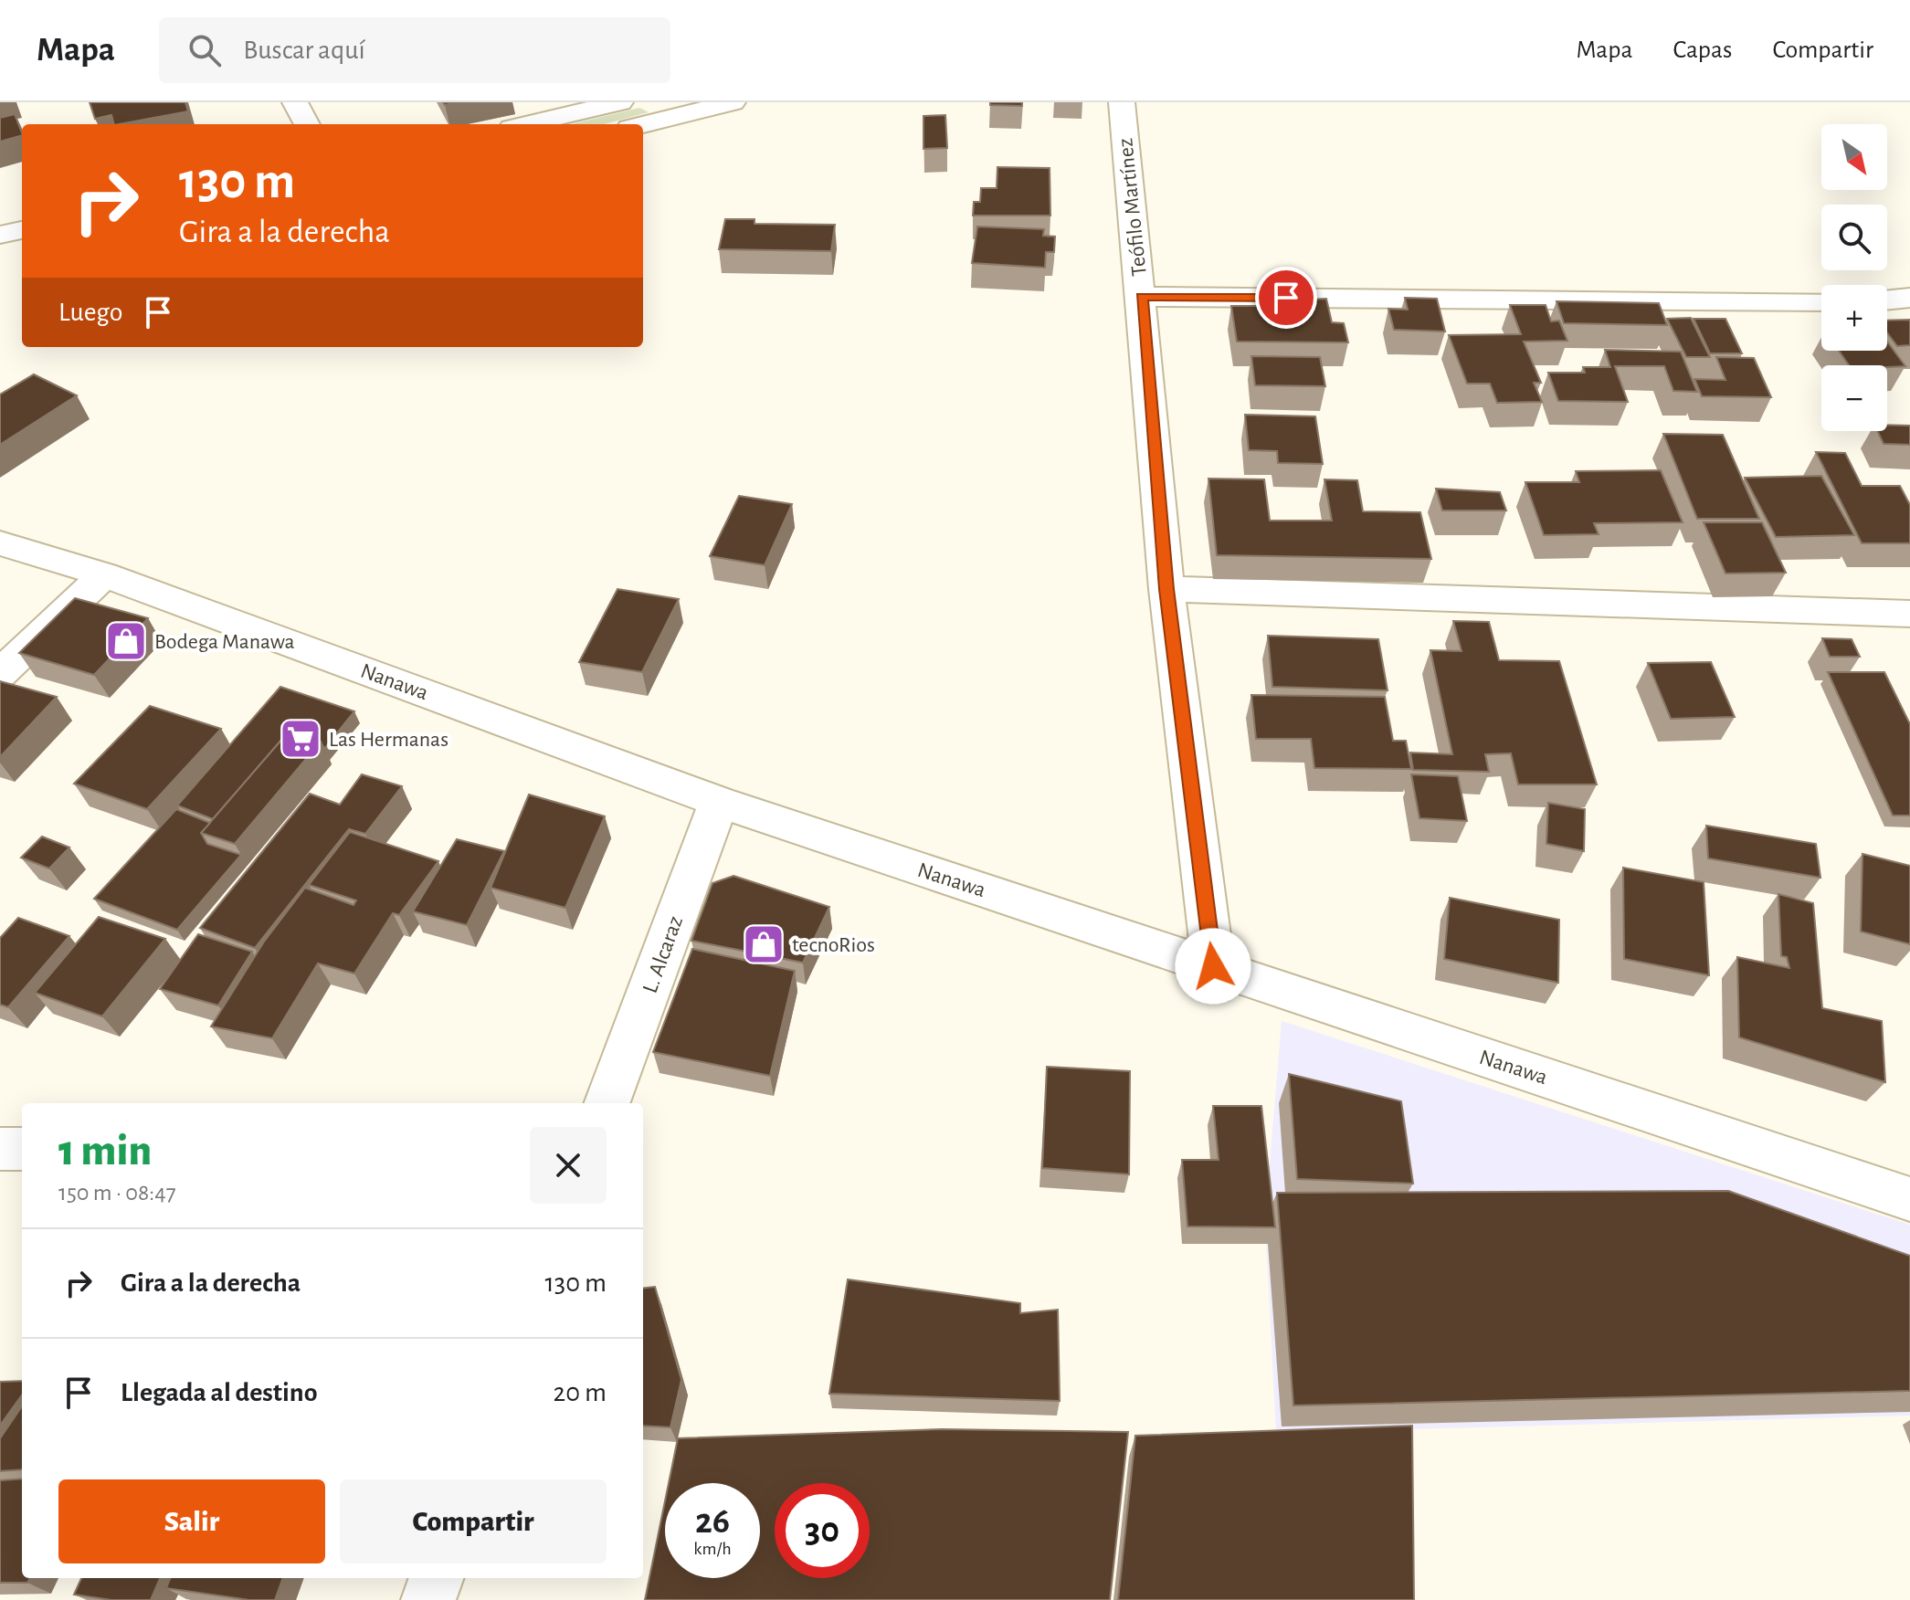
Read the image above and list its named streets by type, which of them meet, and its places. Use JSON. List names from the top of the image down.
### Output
{
  "streets": {
    "street": ["Teófilo Martínez", "Nanawa", "L. Alcaraz"]
  },
  "crossings": [
    ["Teófilo Martínez", "Nanawa"],
    ["Nanawa", "L. Alcaraz"]
  ],
  "places": {
    "shop": ["Bodega Manawa", "tecnoRios"],
    "supermarket": ["Las Hermanas"]
  },
  "north": "bottom right",
  "page": {
    "header": "Mapa",
    "search": "Buscar aquí",
    "nav": ["Mapa", "Capas", "Compartir"],
    "map_buttons": ["+", "−"],
    "turn": ["130 m", "Gira a la derecha"],
    "then": "Luego",
    "heading": ["1 min", "150 m · 08:47"],
    "list": [
      {
        "name": "Gira a la derecha",
        "value": "130 m"
      },
      {
        "name": "Llegada al destino",
        "value": "20 m"
      }
    ],
    "buttons": ["Salir", "Compartir"],
    "speed": "26 km/h",
    "limit": "30"
  }
}
